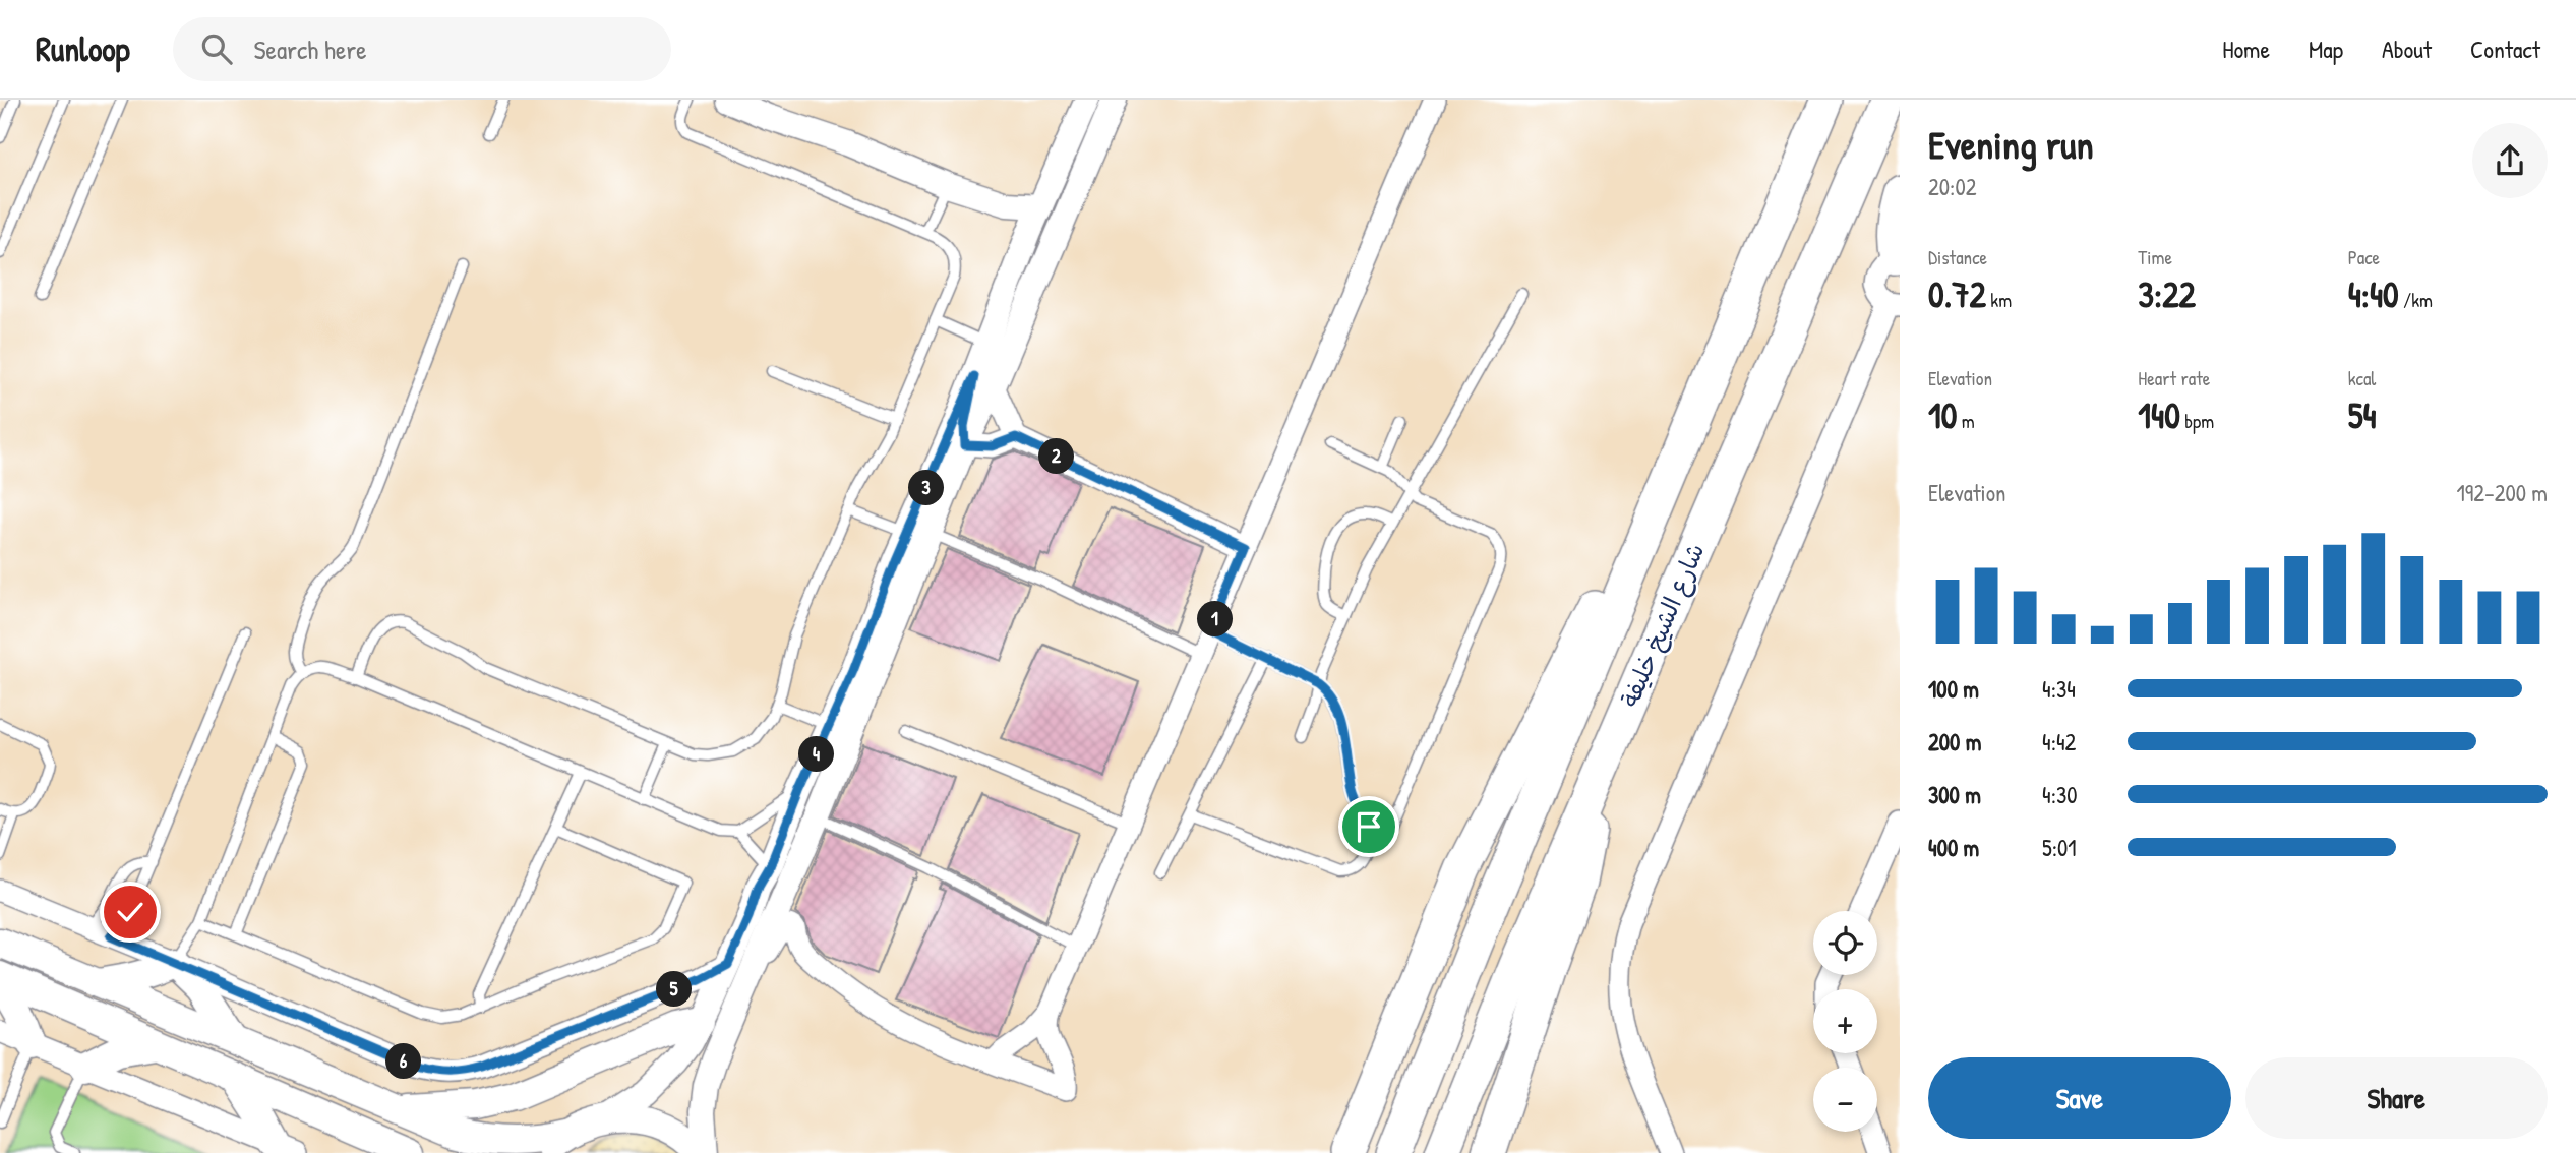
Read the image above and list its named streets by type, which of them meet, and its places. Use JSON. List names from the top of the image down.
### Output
{
  "streets": {
    "highway": ["شارع الشيخ خليفة"]
  },
  "page": {
    "header": "Runloop",
    "search": "Search here",
    "nav": [
      "Home",
      "Map",
      "About",
      "Contact"
    ],
    "heading": ["Evening run", "20:02"],
    "stats": [
      ["Distance", "0.72 km"],
      ["Time", "3:22"],
      ["Pace", "4:40 /km"],
      ["Elevation", "10 m"],
      ["Heart rate", "140 bpm"],
      ["kcal", "54"]
    ],
    "pins": [
      "2",
      "3",
      "1",
      "4",
      "5",
      "6"
    ],
    "chart": ["Elevation", "192–200 m"],
    "list": [
      {
        "name": "100 m",
        "note": "4:34"
      },
      {
        "name": "200 m",
        "note": "4:42"
      },
      {
        "name": "300 m",
        "note": "4:30"
      },
      {
        "name": "400 m",
        "note": "5:01"
      }
    ],
    "map_buttons": ["+", "−"],
    "buttons": ["Save", "Share"]
  }
}
